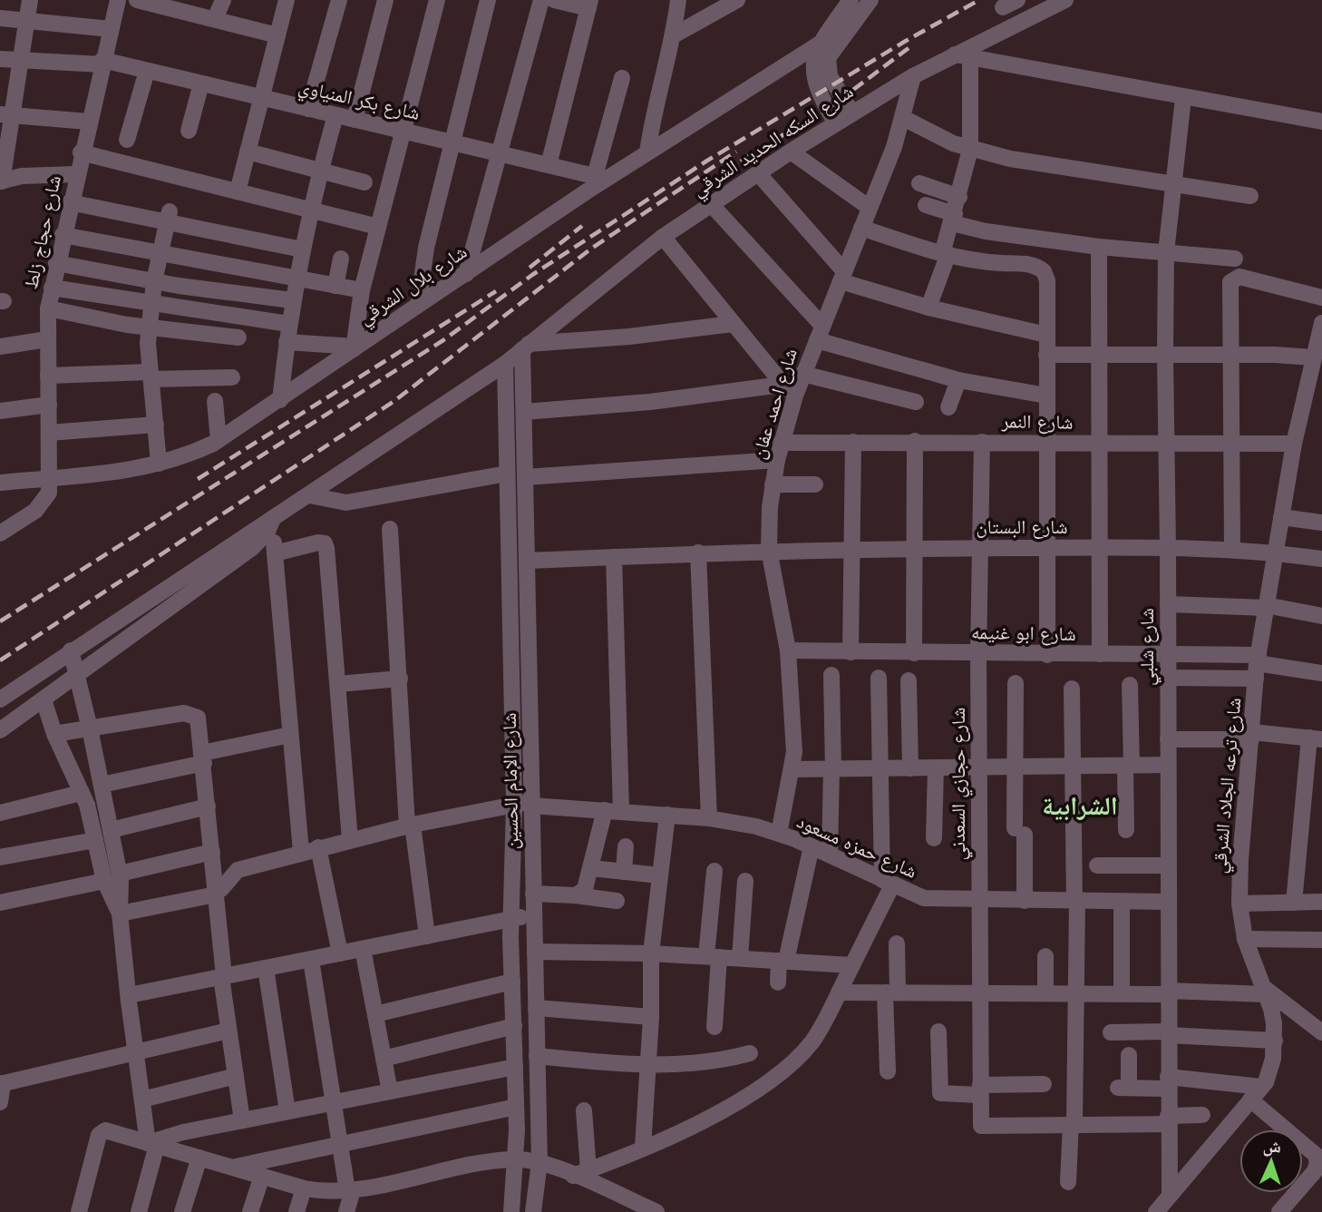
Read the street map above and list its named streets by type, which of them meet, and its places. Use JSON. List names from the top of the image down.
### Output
{
  "streets": {
    "street": [
      "شارع بكر المنياوي",
      "شارع السكه الحديد الشرقي",
      "شارع حجاج زلط",
      "شارع بلال الشرقي",
      "شارع احمد عفان",
      "شارع النمر",
      "شارع البستان",
      "شارع ابو غنيمه",
      "شارع شلبي",
      "شارع الإمام الحسين",
      "شارع حجازي السعدني",
      "شارع ترعه الجلاد الشرقي",
      "شارع حمزه مسعود"
    ]
  },
  "crossings": [
    ["شارع بكر المنياوي", "شارع حجاج زلط"],
    ["شارع بكر المنياوي", "شارع بلال الشرقي"],
    ["شارع السكه الحديد الشرقي", "شارع احمد عفان"],
    ["شارع السكه الحديد الشرقي", "شارع الإمام الحسين"],
    ["شارع حجاج زلط", "شارع بلال الشرقي"],
    ["شارع احمد عفان", "شارع النمر"],
    ["شارع احمد عفان", "شارع البستان"],
    ["شارع احمد عفان", "شارع ابو غنيمه"],
    ["شارع احمد عفان", "شارع حمزه مسعود"],
    ["شارع النمر", "شارع شلبي"],
    ["شارع النمر", "شارع حجازي السعدني"],
    ["شارع النمر", "شارع ترعه الجلاد الشرقي"],
    ["شارع البستان", "شارع شلبي"],
    ["شارع البستان", "شارع الإمام الحسين"],
    ["شارع البستان", "شارع حجازي السعدني"],
    ["شارع البستان", "شارع ترعه الجلاد الشرقي"],
    ["شارع ابو غنيمه", "شارع شلبي"],
    ["شارع ابو غنيمه", "شارع حجازي السعدني"],
    ["شارع ابو غنيمه", "شارع ترعه الجلاد الشرقي"],
    ["شارع شلبي", "شارع ترعه الجلاد الشرقي"],
    ["شارع شلبي", "شارع حمزه مسعود"],
    ["شارع الإمام الحسين", "شارع حمزه مسعود"],
    ["شارع حجازي السعدني", "شارع حمزه مسعود"]
  ],
  "districts": ["الشرابية"],
  "north": "top"
}
